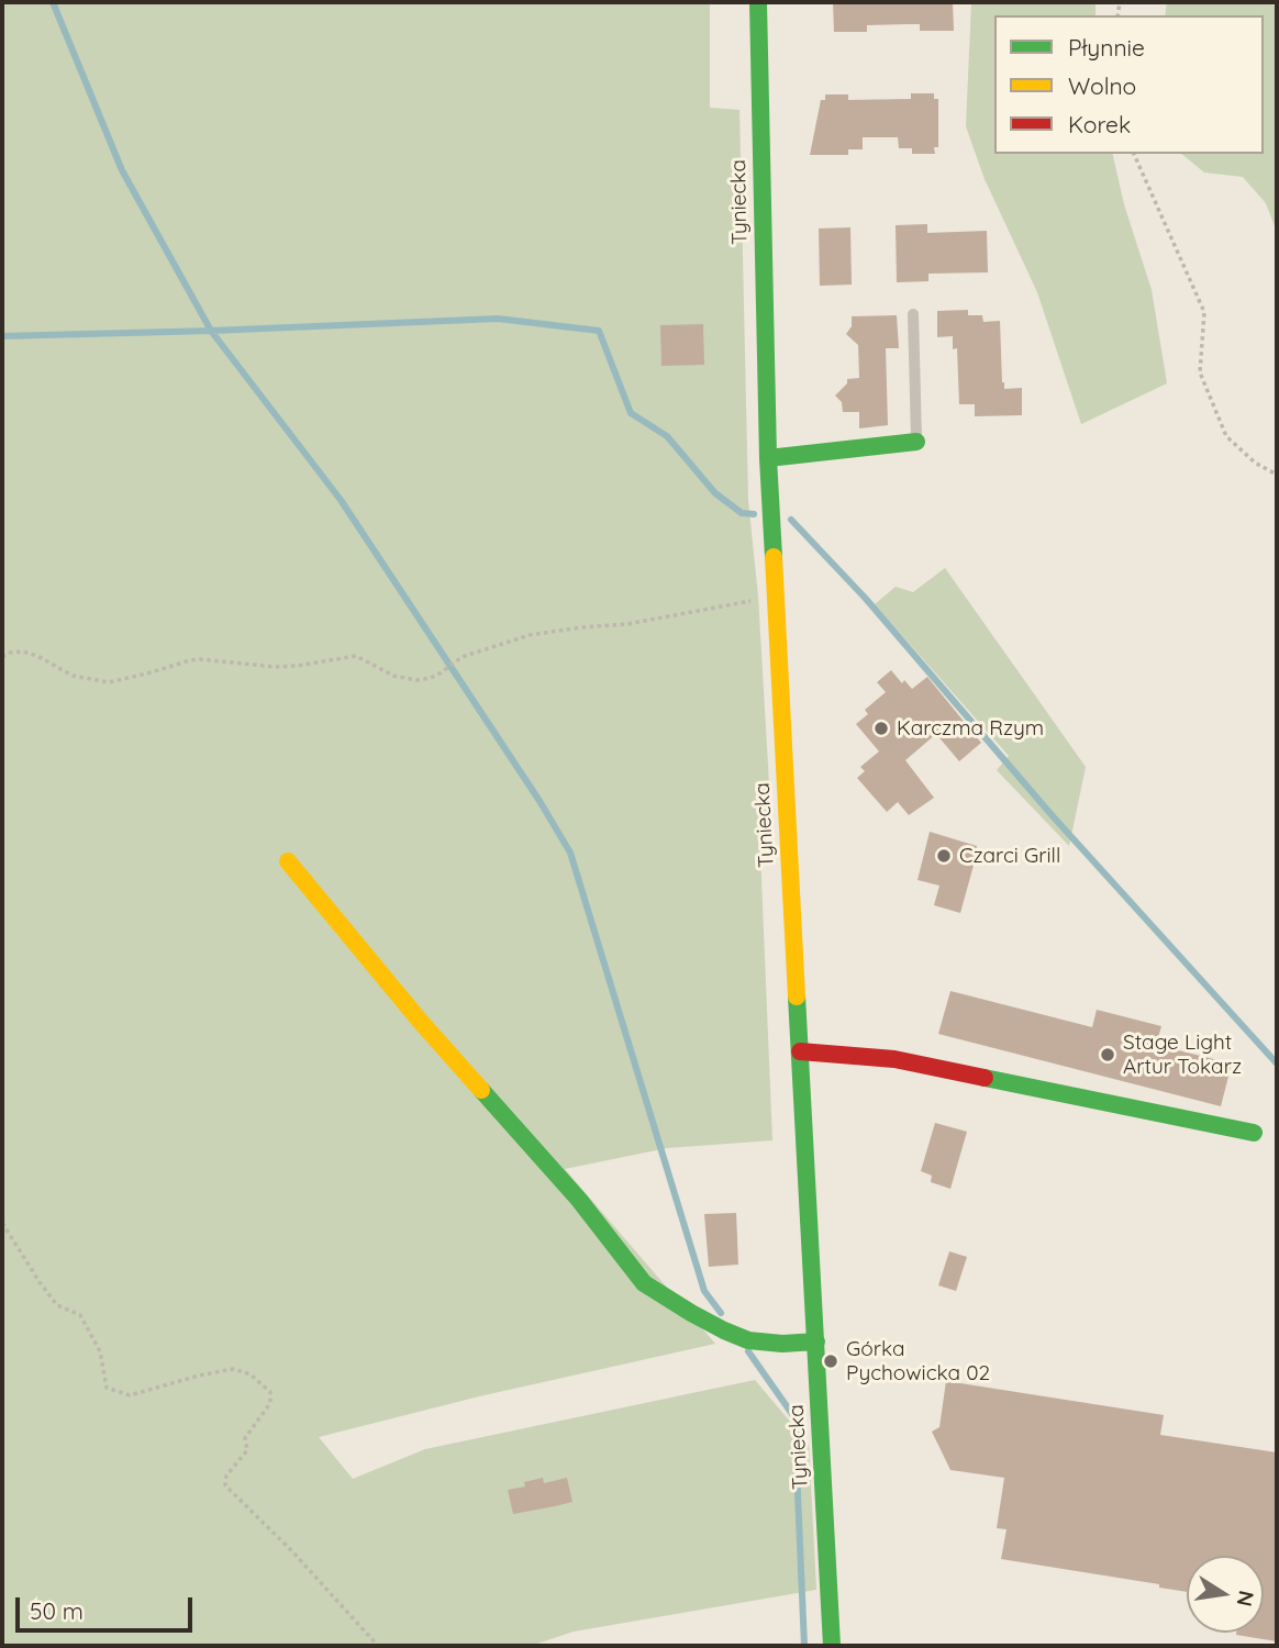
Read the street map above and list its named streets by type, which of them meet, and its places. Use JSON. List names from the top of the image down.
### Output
{
  "streets": {
    "street": ["Tyniecka"]
  },
  "places": [
    "Karczma Rzym",
    "Czarci Grill",
    "Stage Light Artur Tokarz",
    "Górka Pychowicka 02"
  ],
  "legend": ["Płynnie", "Wolno", "Korek"],
  "scale_bar": "50 m",
  "north": "right"
}
